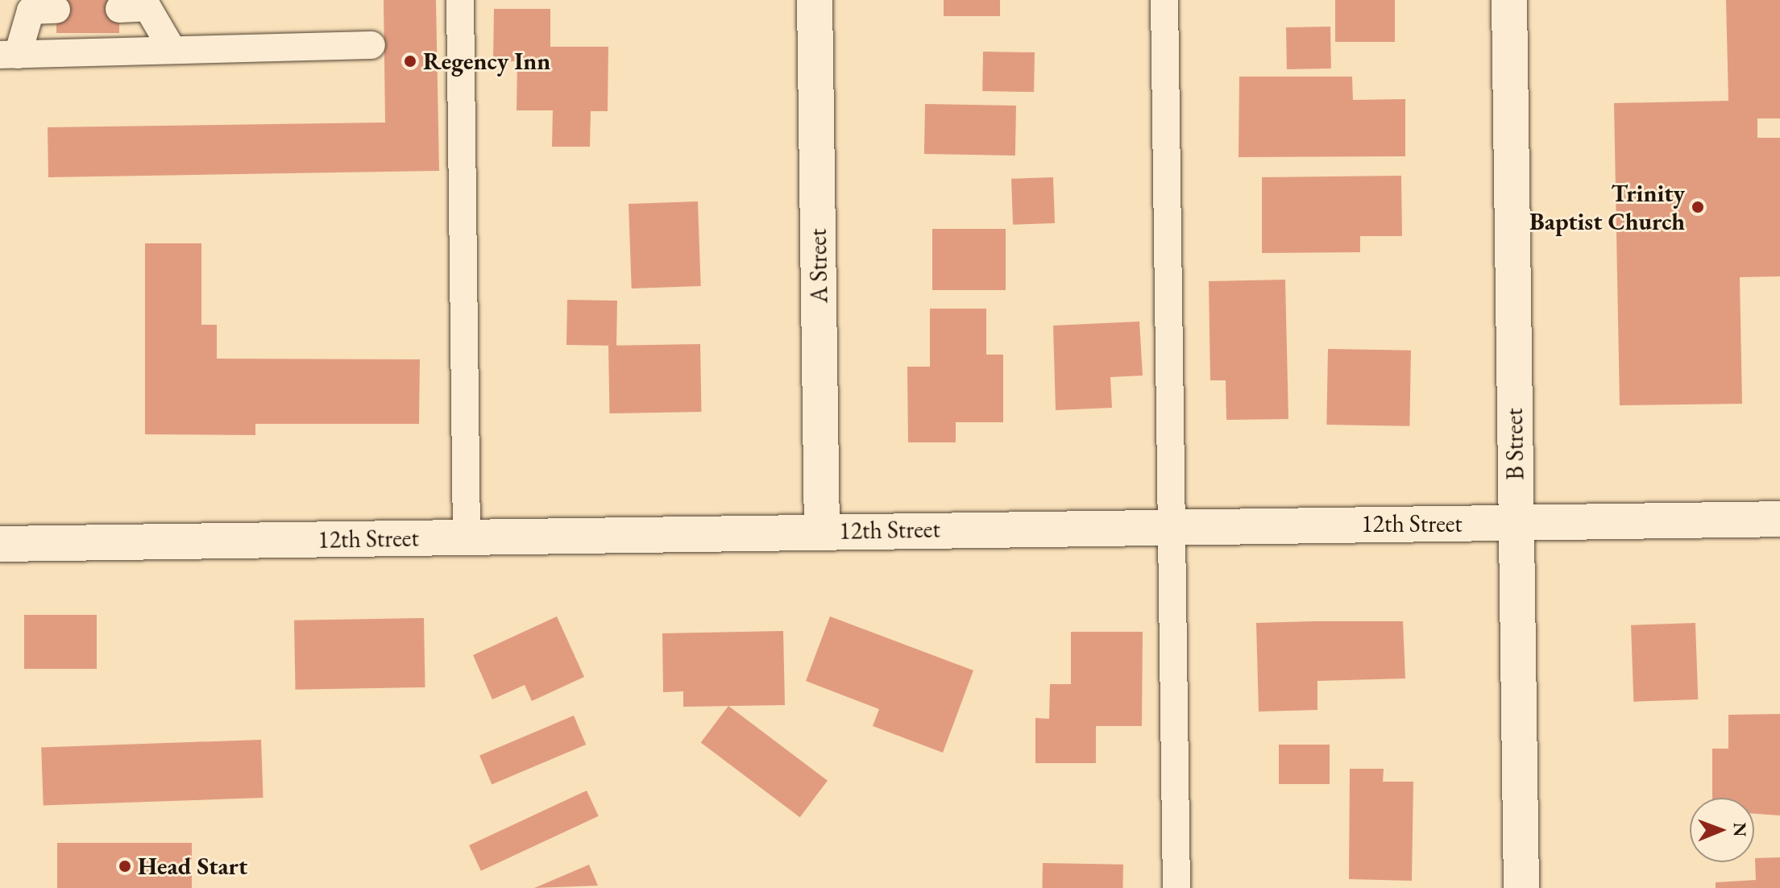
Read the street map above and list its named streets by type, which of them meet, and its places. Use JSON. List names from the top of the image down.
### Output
{
  "streets": {
    "street": ["A Street", "B Street", "12th Street"]
  },
  "crossings": [
    ["A Street", "12th Street"],
    ["B Street", "12th Street"]
  ],
  "places": ["Regency Inn", "Trinity Baptist Church", "Head Start"],
  "north": "right"
}
